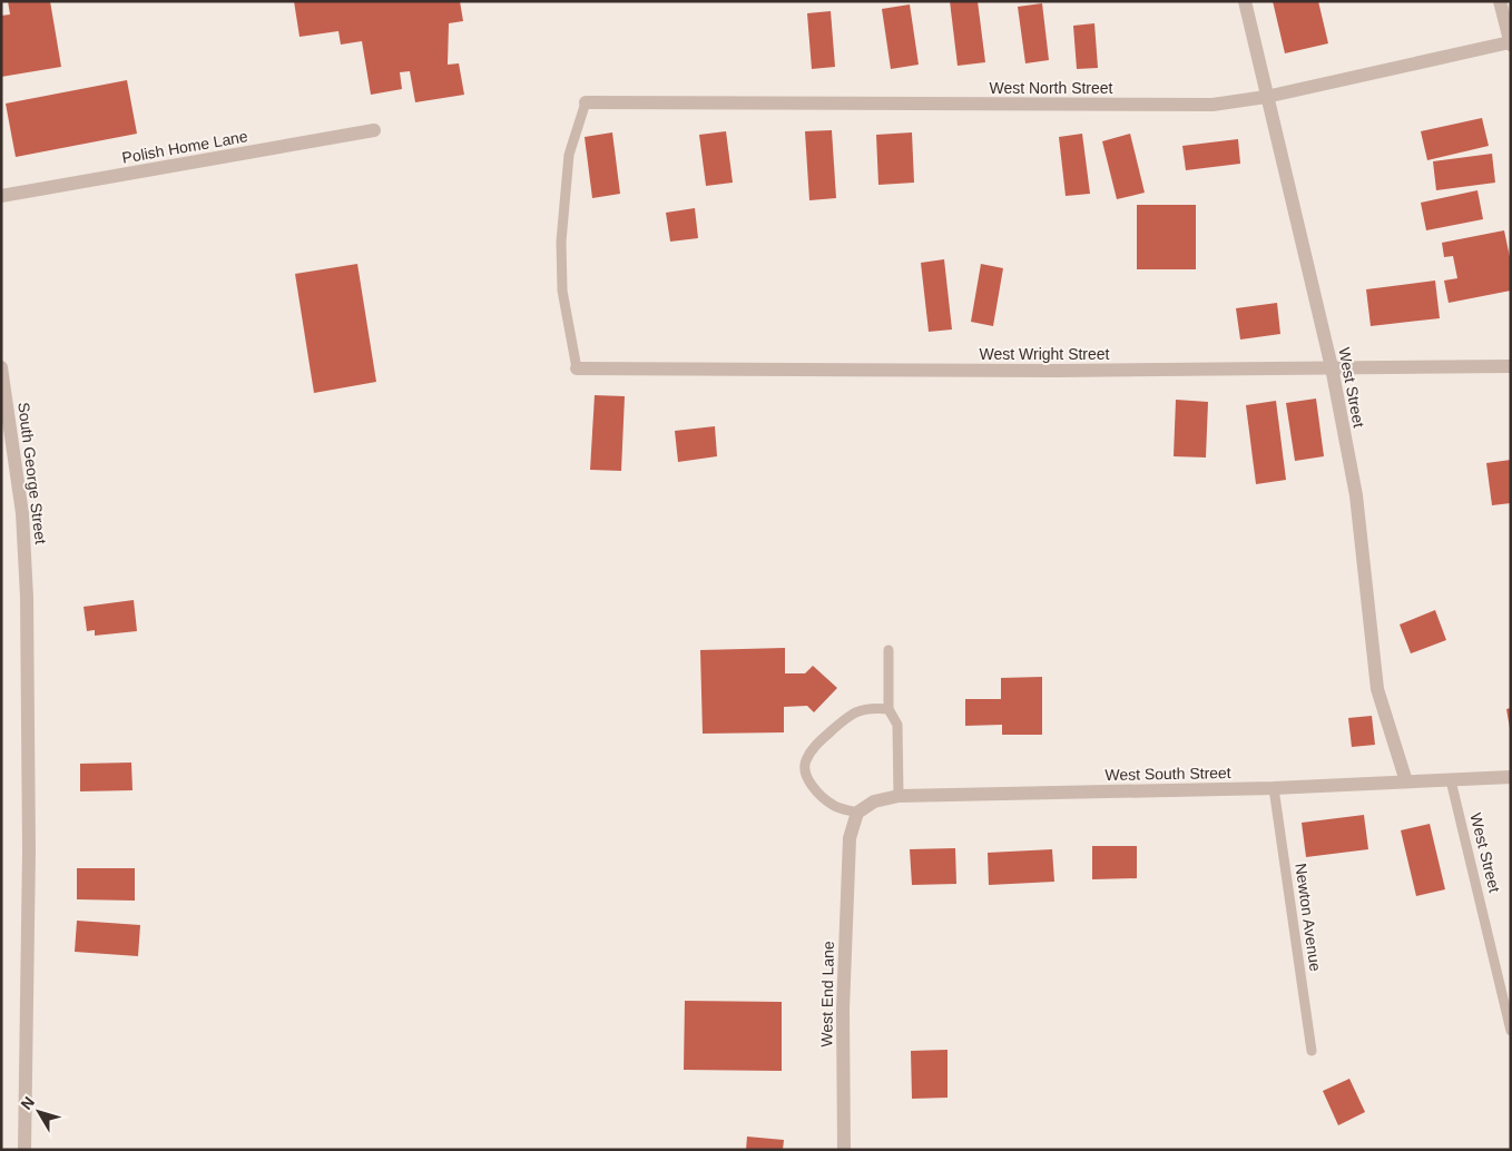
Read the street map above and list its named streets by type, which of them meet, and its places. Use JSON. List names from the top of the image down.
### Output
{
  "streets": {
    "street": [
      "West North Street",
      "Polish Home Lane",
      "West Wright Street",
      "West Street",
      "South George Street",
      "West South Street",
      "West End Lane"
    ],
    "lane": ["Newton Avenue"]
  },
  "crossings": [
    ["West North Street", "West Street"],
    ["West Wright Street", "West Street"],
    ["West Street", "West South Street"],
    ["West South Street", "Newton Avenue"],
    ["West South Street", "West End Lane"]
  ],
  "north": "top left"
}
